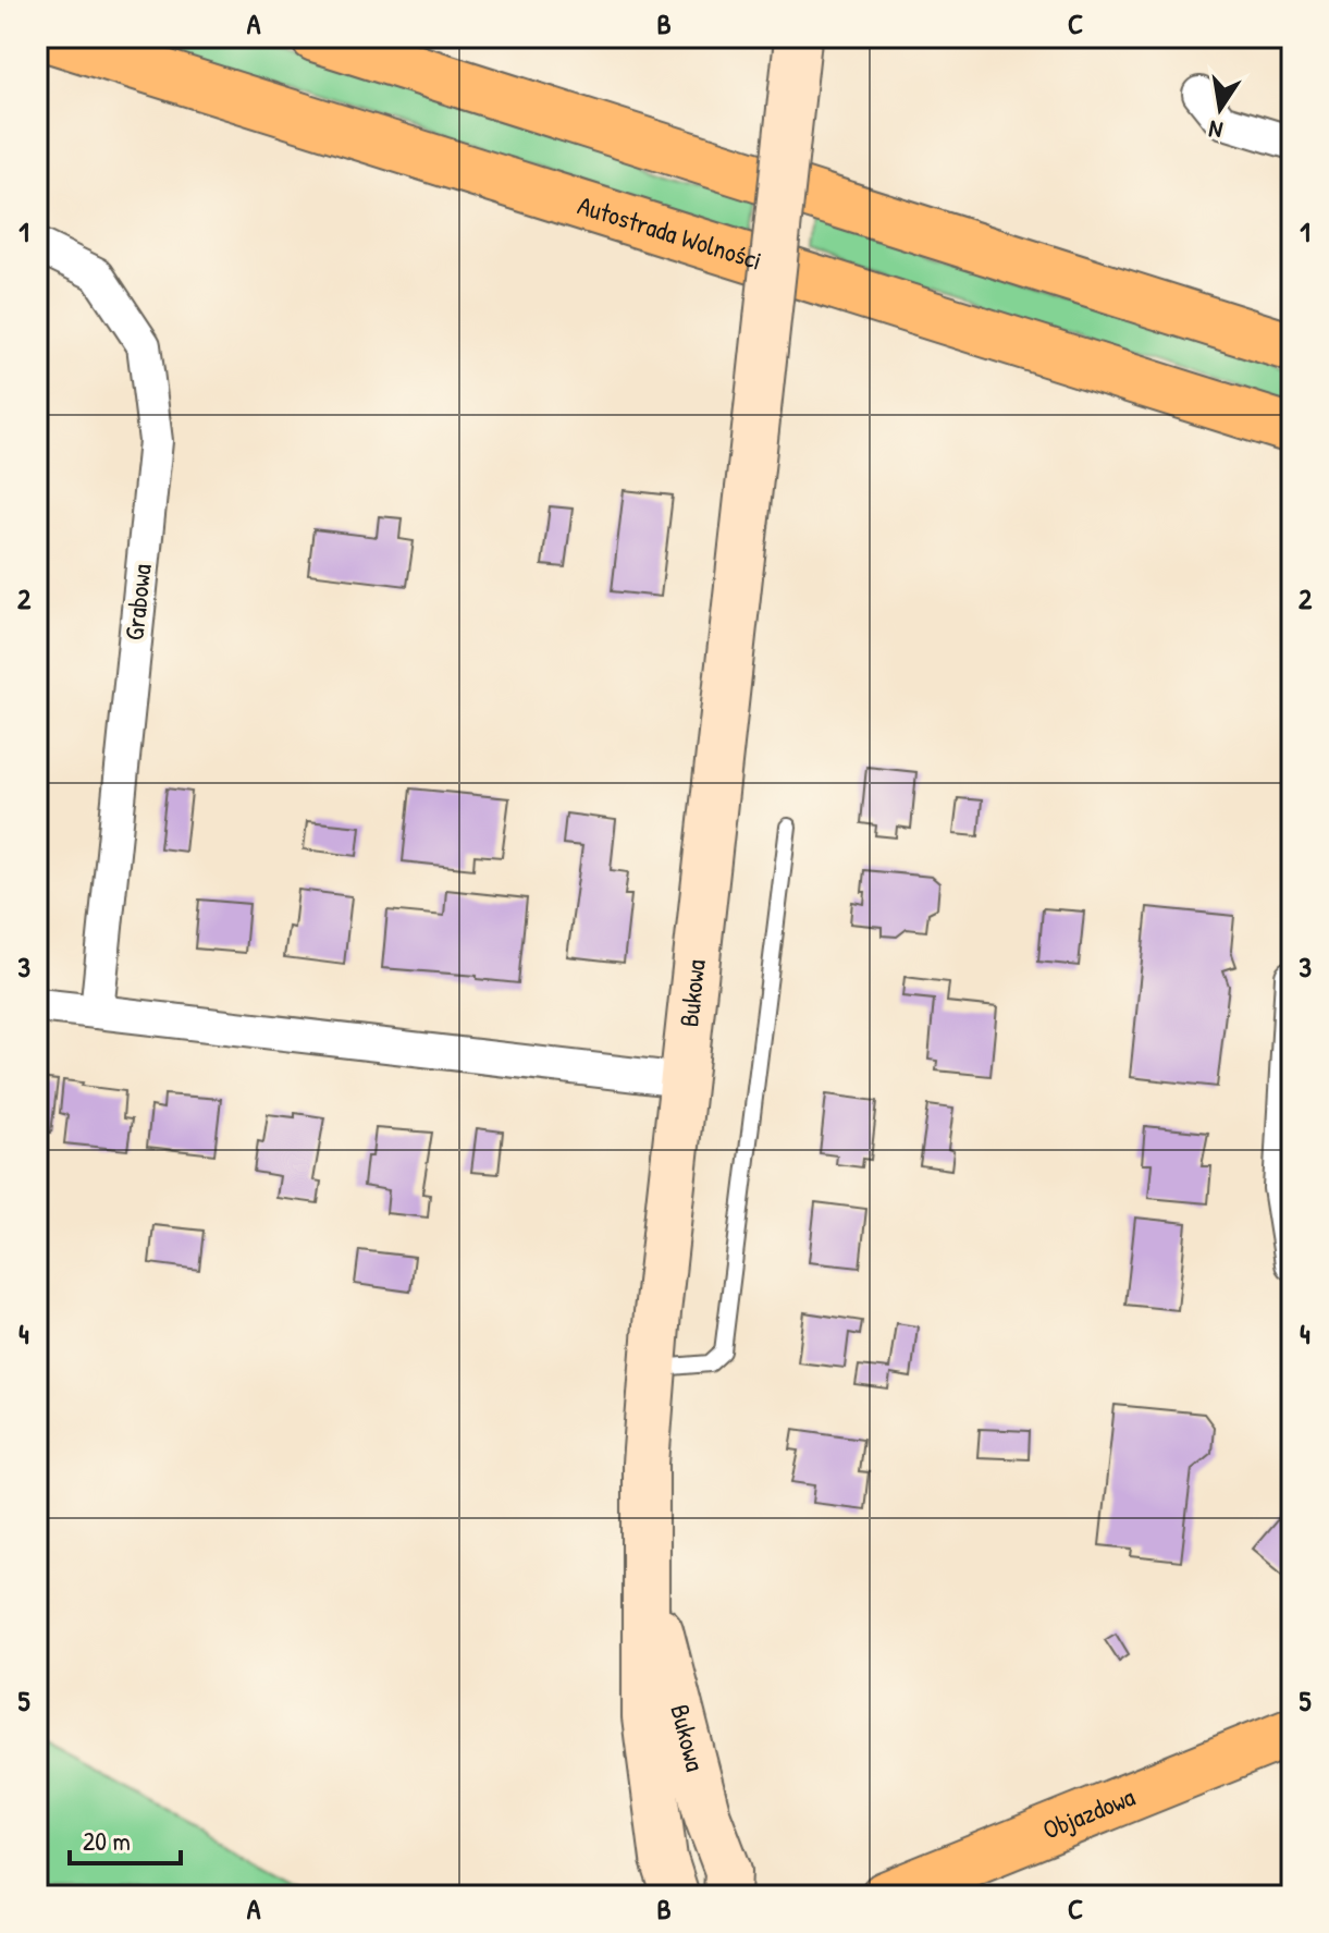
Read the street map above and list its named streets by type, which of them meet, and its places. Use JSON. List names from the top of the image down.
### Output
{
  "streets": {
    "main road": ["Autostrada Wolności", "Bukowa", "Objazdowa"],
    "street": ["Grabowa"]
  },
  "scale_bar": "20 m",
  "north": "bottom",
  "grid": {
    "columns": ["A", "B", "C"],
    "rows": [
      "1",
      "2",
      "3",
      "4",
      "5"
    ]
  }
}
